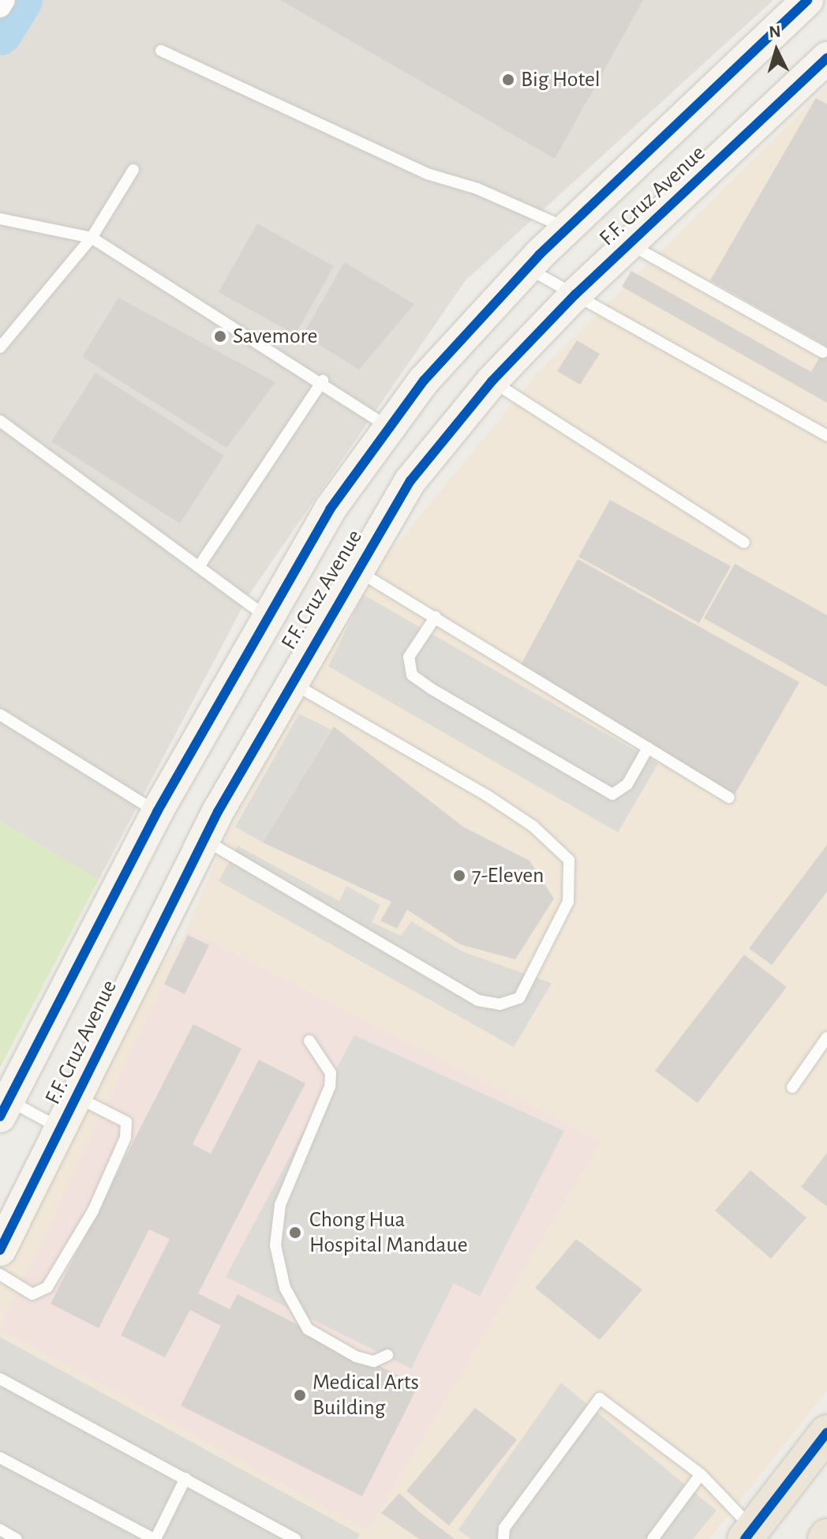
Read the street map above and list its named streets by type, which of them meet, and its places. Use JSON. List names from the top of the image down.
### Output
{
  "streets": {
    "street": ["F.F. Cruz Avenue"]
  },
  "places": [
    "Big Hotel",
    "Savemore",
    "7-Eleven",
    "Chong Hua Hospital Mandaue",
    "Medical Arts Building"
  ],
  "north": "top"
}
